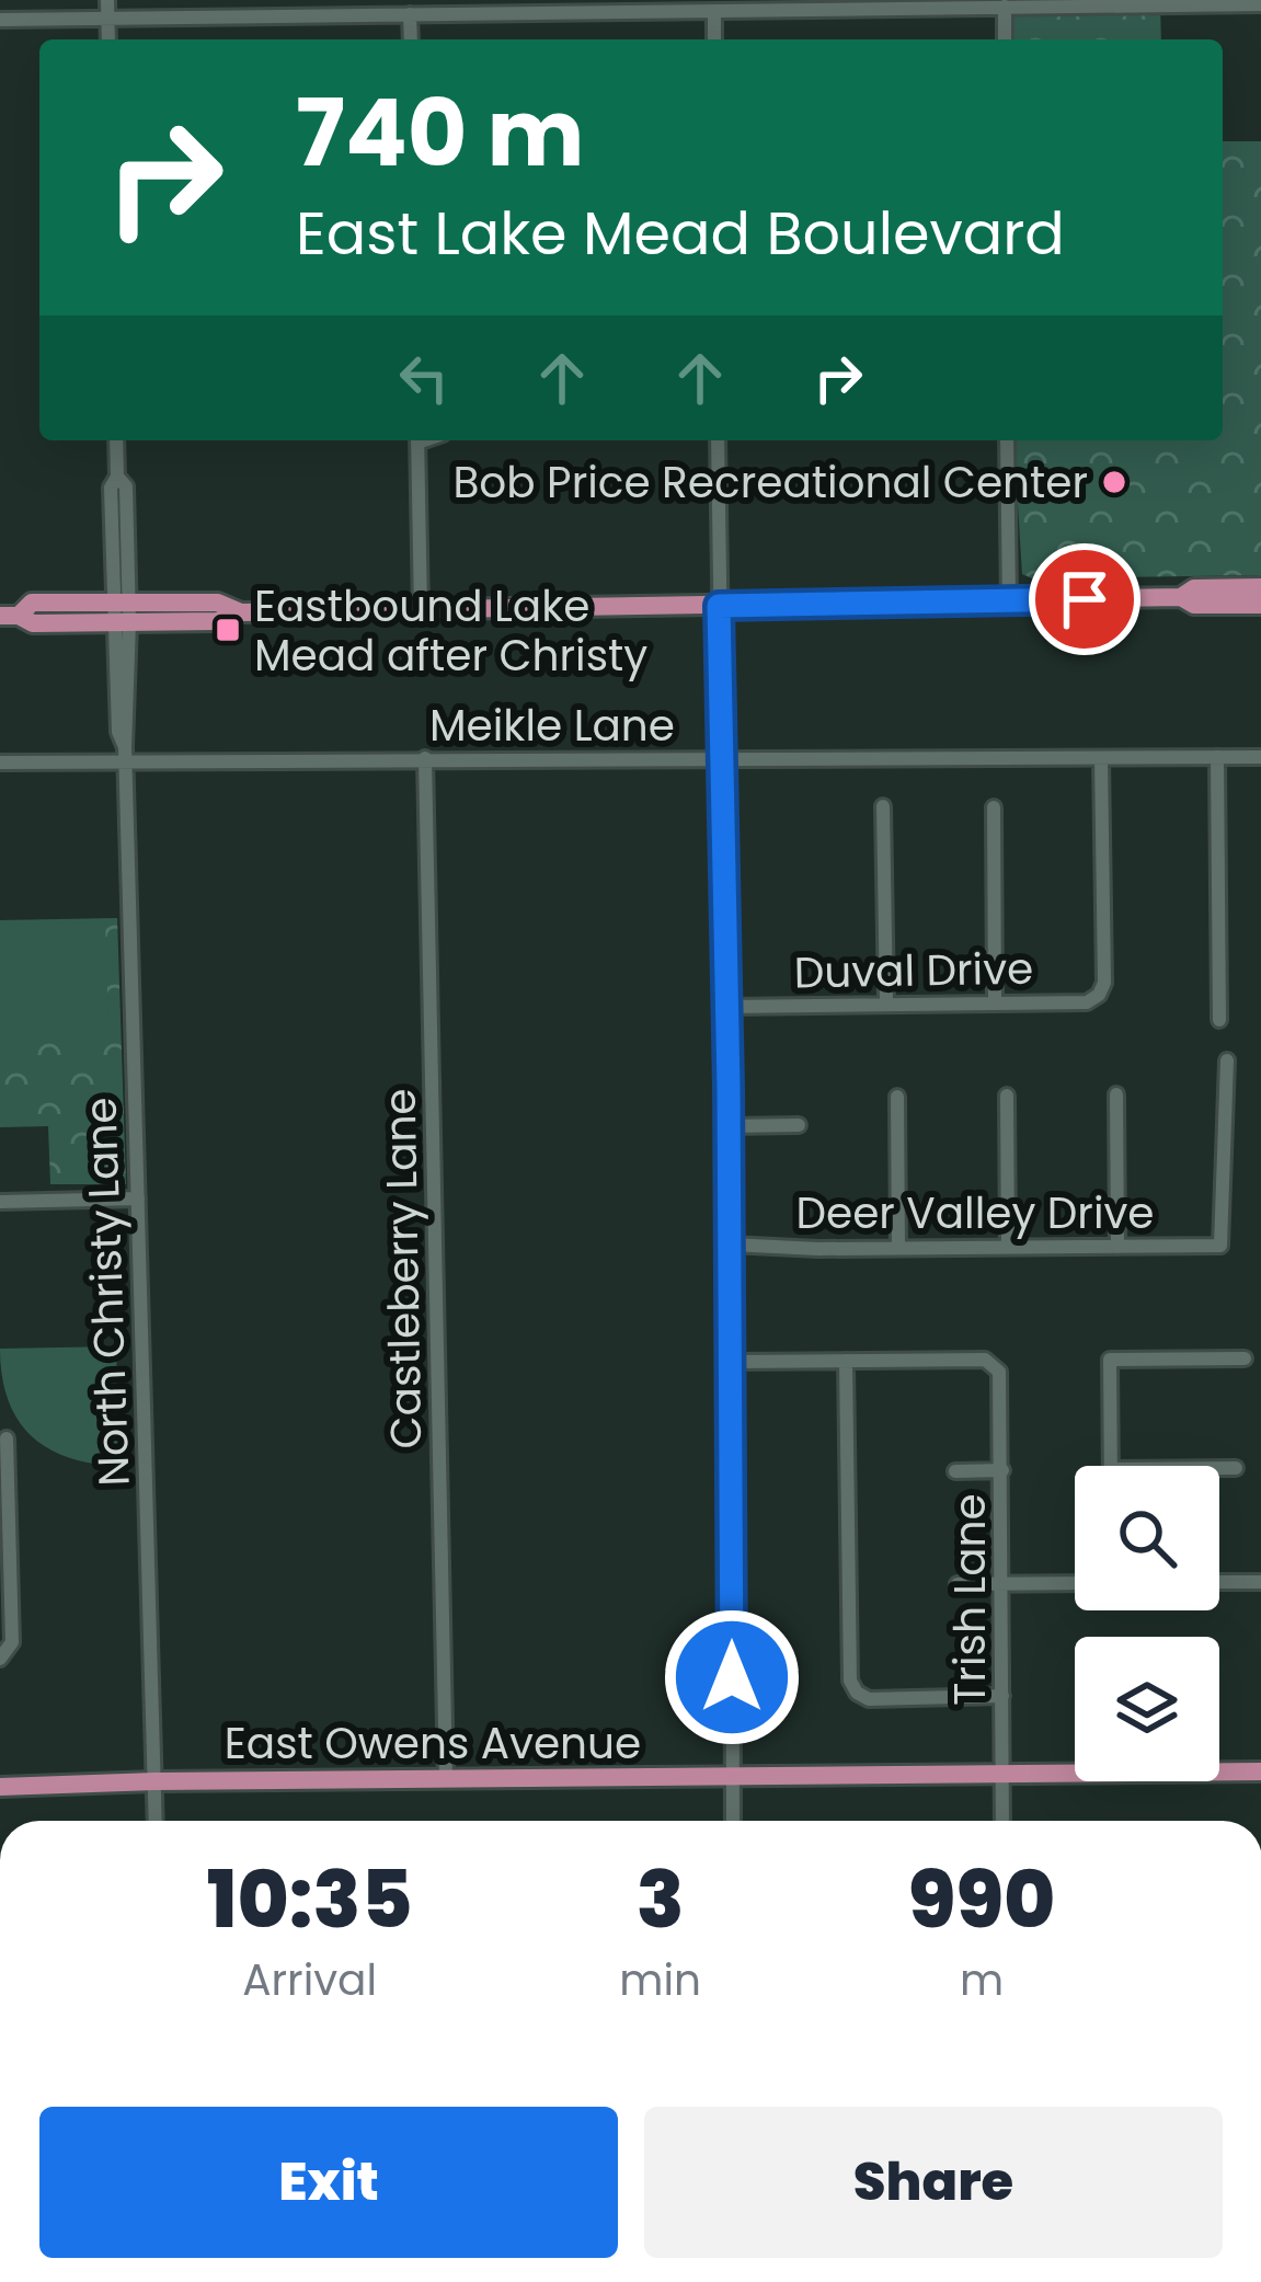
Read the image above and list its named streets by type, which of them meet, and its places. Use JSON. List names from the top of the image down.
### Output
{
  "streets": {
    "main road": ["East Owens Avenue"],
    "street": [
      "Meikle Lane",
      "Duval Drive",
      "Deer Valley Drive",
      "Castleberry Lane",
      "North Christy Lane",
      "Trish Lane"
    ]
  },
  "crossings": [
    ["Meikle Lane", "Duval Drive"],
    ["Meikle Lane", "Castleberry Lane"],
    ["Meikle Lane", "North Christy Lane"],
    ["Castleberry Lane", "East Owens Avenue"],
    ["North Christy Lane", "East Owens Avenue"],
    ["Trish Lane", "East Owens Avenue"]
  ],
  "places": {
    "other": ["Bob Price Recreational Center"],
    "transit": ["Eastbound Lake Mead after Christy"]
  },
  "page": {
    "turn": ["740 m", "East Lake Mead Boulevard"],
    "eta": [
      "10:35",
      "Arrival",
      "3",
      "min",
      "990",
      "m"
    ],
    "buttons": ["Exit", "Share"]
  }
}
